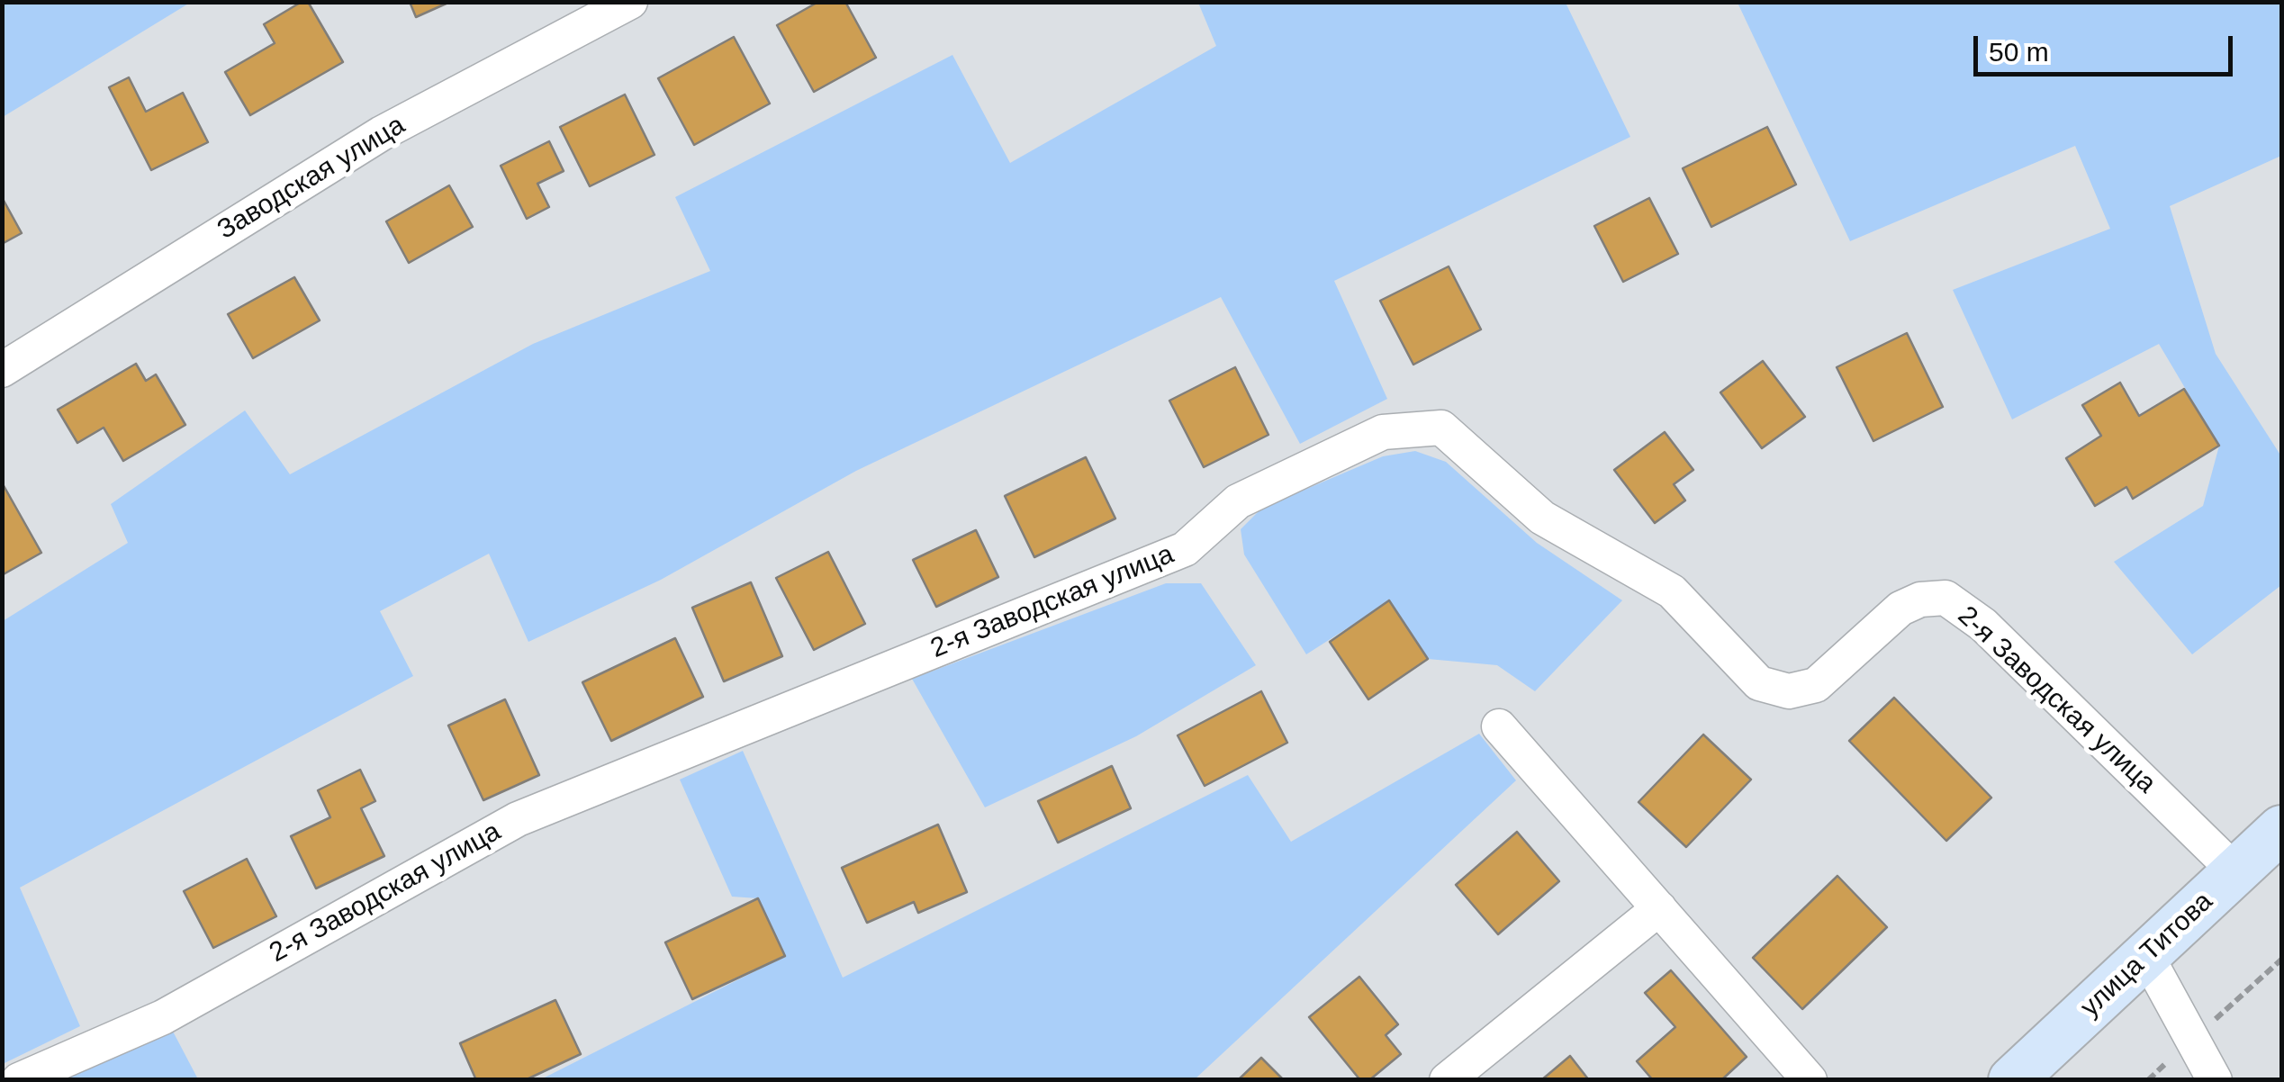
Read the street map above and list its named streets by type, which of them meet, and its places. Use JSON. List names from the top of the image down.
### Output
{
  "streets": {
    "main road": ["улица Титова"],
    "street": ["Заводская улица", "2-я Заводская улица"]
  },
  "crossings": [
    ["2-я Заводская улица", "улица Титова"]
  ],
  "scale_bar": "50 m"
}
